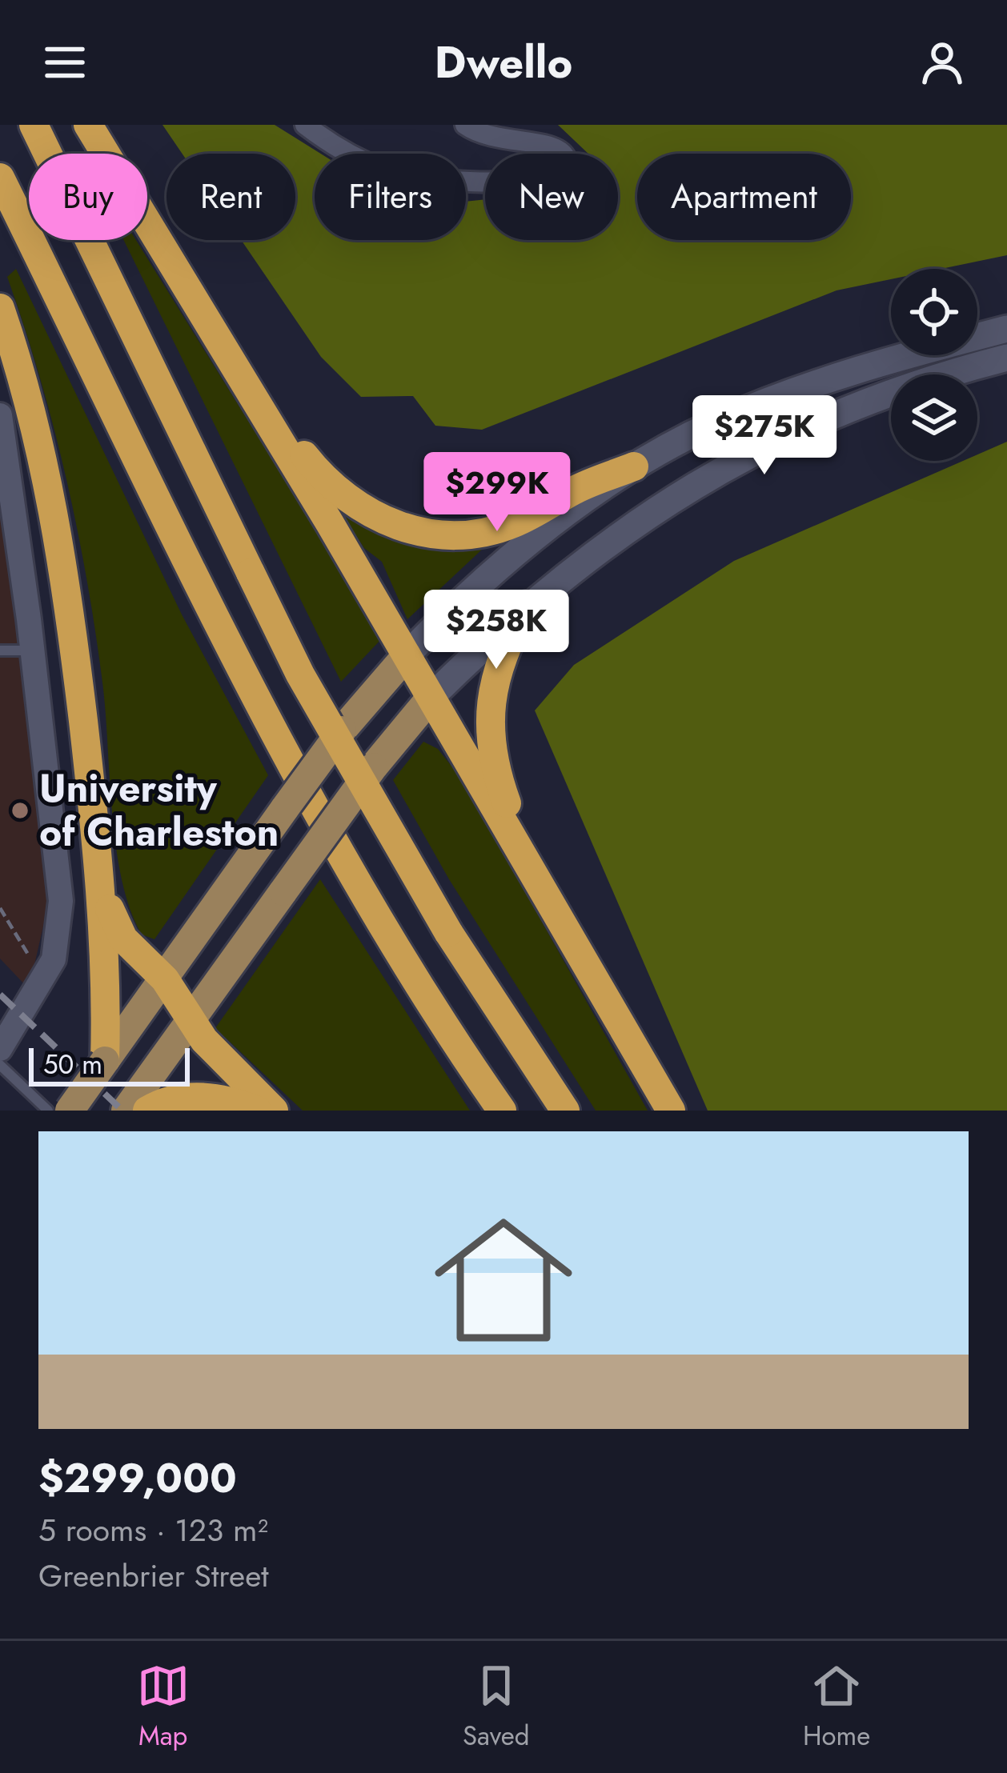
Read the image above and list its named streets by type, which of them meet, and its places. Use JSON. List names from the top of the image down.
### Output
{
  "places": ["University of Charleston"],
  "scale_bar": "50 m",
  "page": {
    "header": "Dwello",
    "chip": [
      "Buy",
      "Rent",
      "Filters",
      "New",
      "Apartment"
    ],
    "price": ["$275K", "$299K", "$258K"],
    "scale": "50 m",
    "list": [
      {
        "name": "$299,000",
        "note": "5 rooms · 123 m² · Greenbrier Street"
      }
    ],
    "tabs": ["Map", "Saved", "Home"]
  }
}
